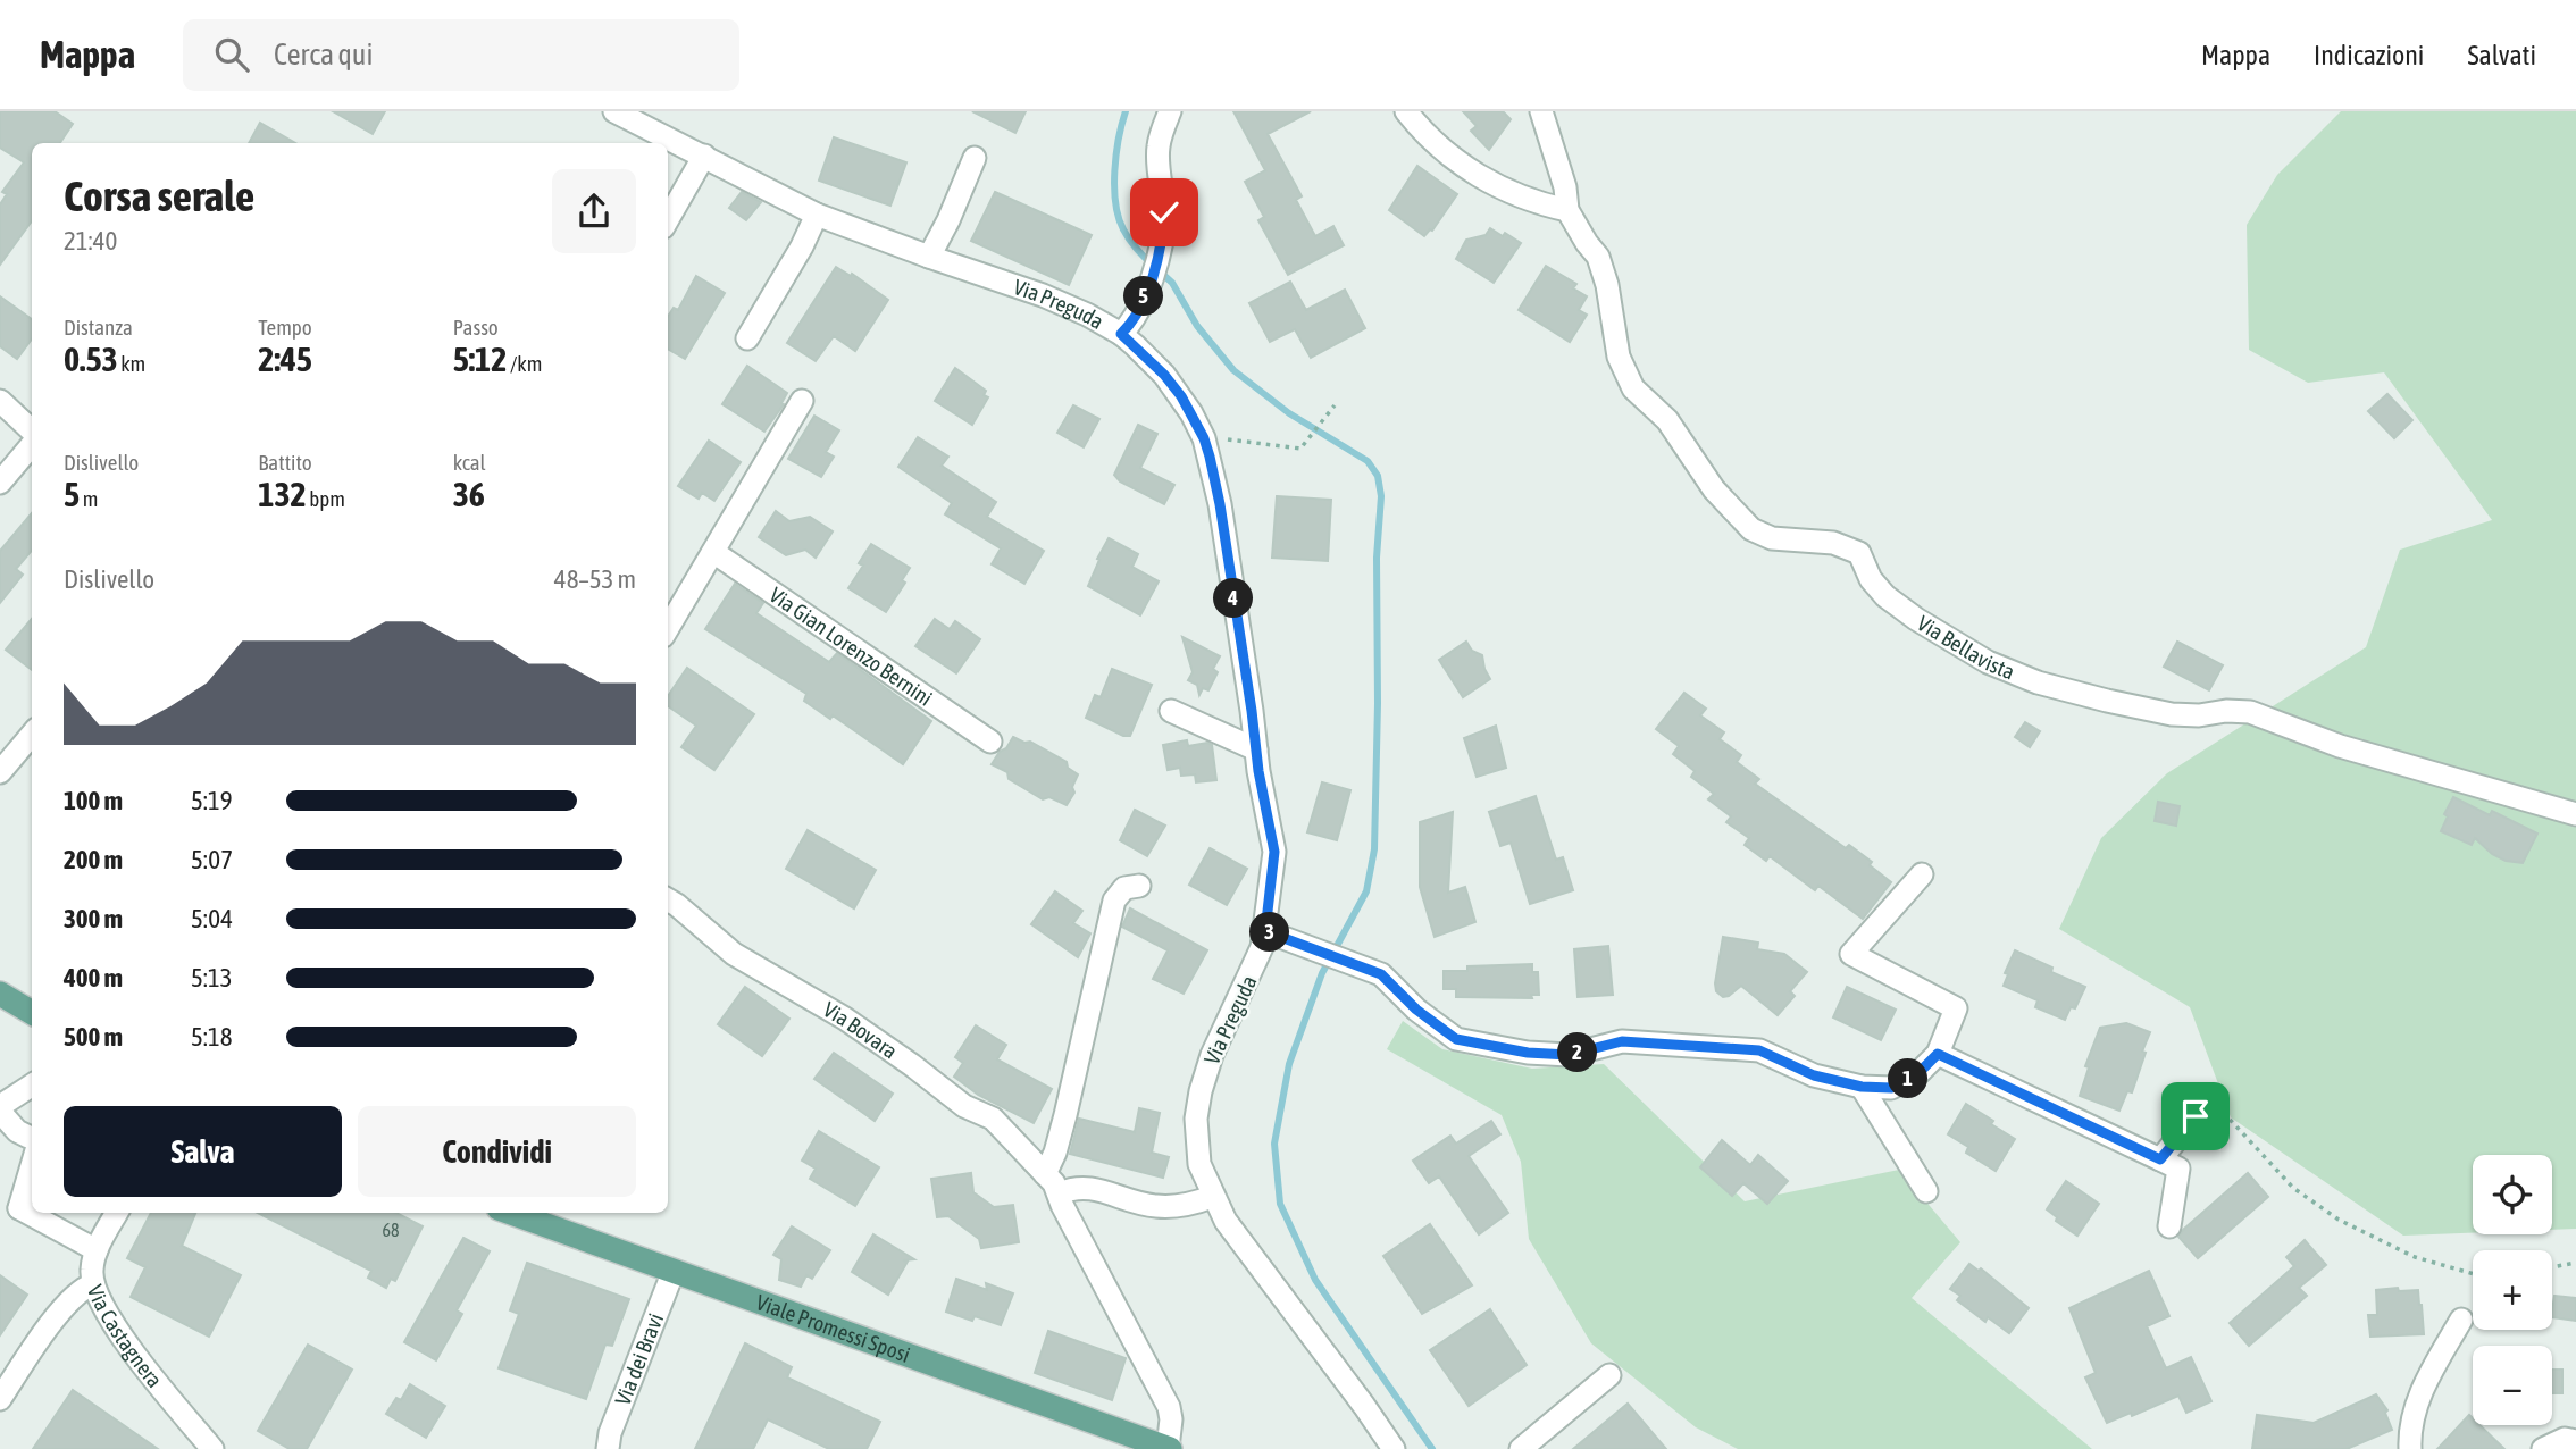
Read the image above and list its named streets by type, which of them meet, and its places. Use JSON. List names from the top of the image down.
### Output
{
  "streets": {
    "main road": ["Viale Promessi Sposi"],
    "street": [
      "Via Preguda",
      "Via Bellavista",
      "Via Gian Lorenzo Bernini",
      "Via Bovara",
      "Via Castagnera",
      "Via dei Bravi"
    ]
  },
  "crossings": [
    ["Via Bovara", "Viale Promessi Sposi"],
    ["Viale Promessi Sposi", "Via dei Bravi"]
  ],
  "house_numbers": ["68"],
  "page": {
    "header": "Mappa",
    "search": "Cerca qui",
    "nav": ["Mappa", "Indicazioni", "Salvati"],
    "heading": ["Corsa serale", "21:40"],
    "pins": [
      "5",
      "4",
      "3",
      "2",
      "1"
    ],
    "stats": [
      ["Distanza", "0.53 km"],
      ["Tempo", "2:45"],
      ["Passo", "5:12 /km"],
      ["Dislivello", "5 m"],
      ["Battito", "132 bpm"],
      ["kcal", "36"]
    ],
    "chart": ["Dislivello", "48–53 m"],
    "list": [
      {
        "name": "100 m",
        "note": "5:19"
      },
      {
        "name": "200 m",
        "note": "5:07"
      },
      {
        "name": "300 m",
        "note": "5:04"
      },
      {
        "name": "400 m",
        "note": "5:13"
      },
      {
        "name": "500 m",
        "note": "5:18"
      }
    ],
    "buttons": ["Salva", "Condividi"],
    "map_buttons": ["+", "−"]
  }
}
